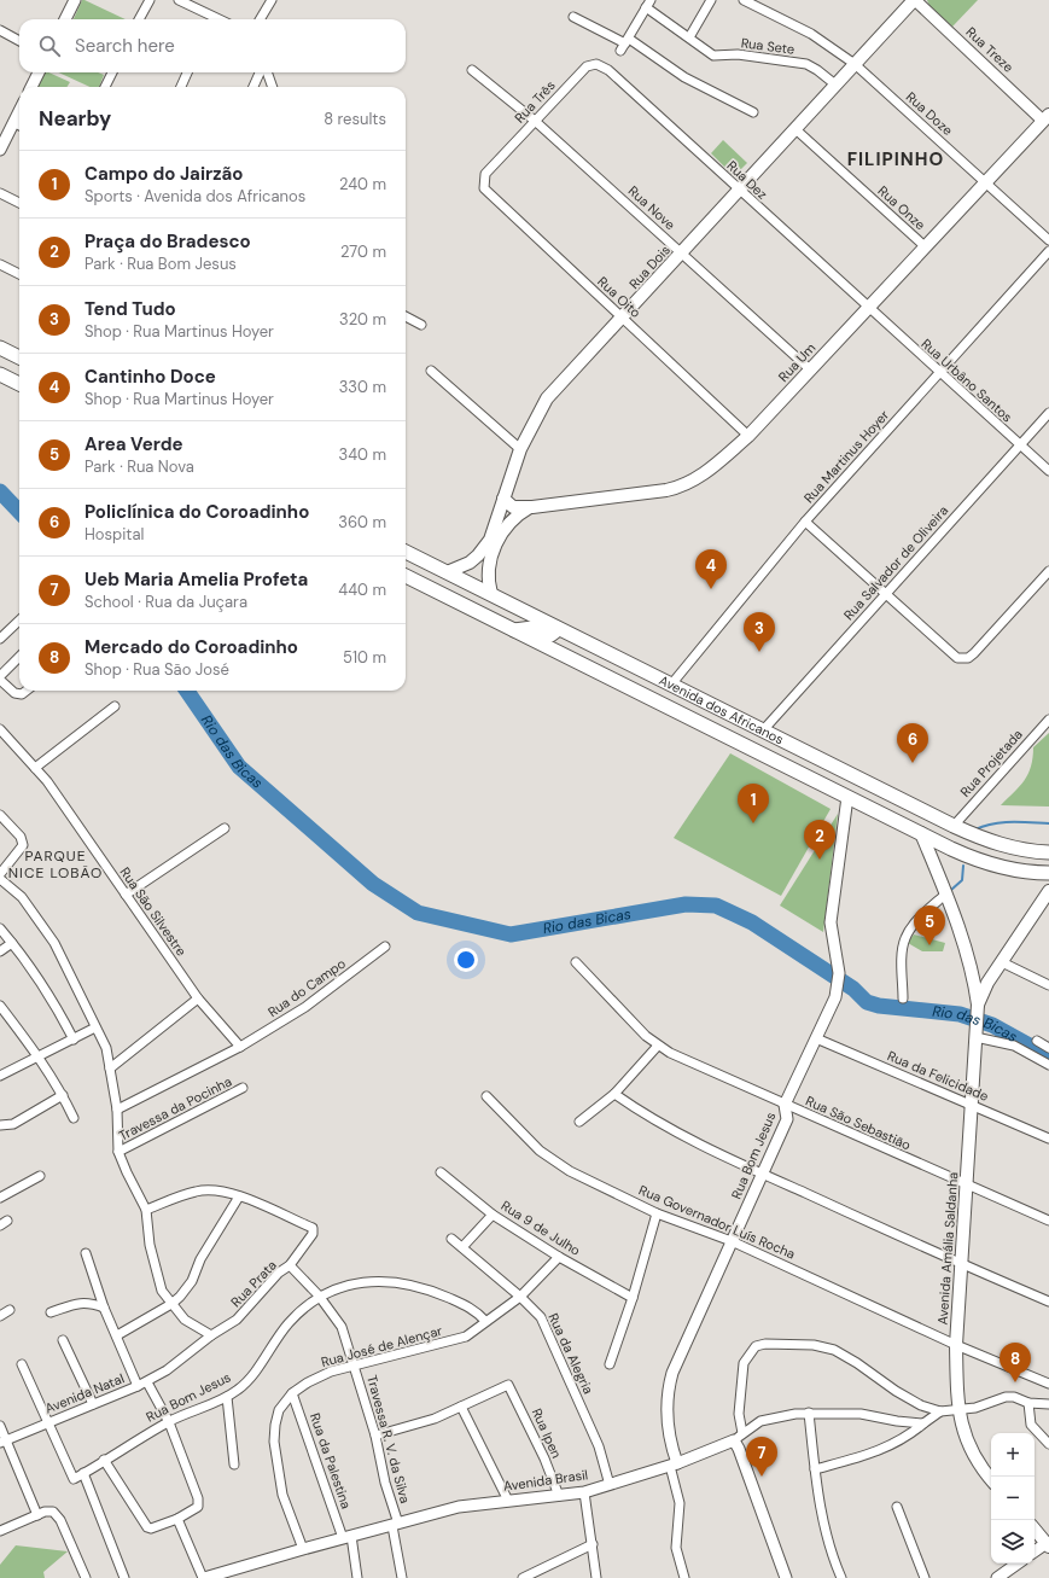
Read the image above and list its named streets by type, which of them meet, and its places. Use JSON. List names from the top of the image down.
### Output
{
  "streets": {
    "main road": [
      "Rua Dois",
      "Rua Um",
      "Avenida dos Africanos",
      "Avenida Amália Saldanha"
    ],
    "street": [
      "Rua Sete",
      "Rua Treze",
      "Rua Três",
      "Rua Doze",
      "Rua Dez",
      "Rua Nove",
      "Rua Onze",
      "Rua Oito",
      "Rua Urbâno Santos",
      "Rua Martinus Hoyer",
      "Rua Salvador de Oliveira",
      "Rua Projetada",
      "Rua São Silvestre",
      "Rua do Campo",
      "Rua da Felicidade",
      "Travessa da Pocinha",
      "Rua São Sebastião",
      "Rua Bom Jesus",
      "Rua Governador Luís Rocha",
      "Rua 9 de Julho",
      "Rua Prata",
      "Rua José de Alençar",
      "Rua da Alegria",
      "Avenida Natal",
      "Rua Ipen",
      "Travessa R. V. da Silva",
      "Rua da Palestina",
      "Avenida Brasil"
    ]
  },
  "crossings": [
    ["Rua Sete", "Rua Dois"],
    ["Rua Treze", "Rua Dois"],
    ["Rua Treze", "Rua Um"],
    ["Rua Três", "Rua Dez"],
    ["Rua Três", "Rua Nove"],
    ["Rua Três", "Rua Oito"],
    ["Rua Doze", "Rua Dois"],
    ["Rua Doze", "Rua Um"],
    ["Rua Dez", "Rua Dois"],
    ["Rua Dez", "Rua Um"],
    ["Rua Dez", "Rua Urbâno Santos"],
    ["Rua Nove", "Rua Dois"],
    ["Rua Nove", "Rua Um"],
    ["Rua Onze", "Rua Dois"],
    ["Rua Onze", "Rua Um"],
    ["Rua Dois", "Rua Oito"],
    ["Rua Dois", "Rua Um"],
    ["Rua Dois", "Avenida dos Africanos"],
    ["Rua Oito", "Rua Um"],
    ["Rua Um", "Rua Urbâno Santos"],
    ["Rua Urbâno Santos", "Rua Martinus Hoyer"],
    ["Rua Urbâno Santos", "Rua Salvador de Oliveira"],
    ["Rua Martinus Hoyer", "Avenida dos Africanos"],
    ["Rua Salvador de Oliveira", "Avenida dos Africanos"],
    ["Avenida dos Africanos", "Rua Projetada"],
    ["Avenida dos Africanos", "Rua Bom Jesus"],
    ["Avenida dos Africanos", "Avenida Amália Saldanha"],
    ["Rua da Felicidade", "Rua Bom Jesus"],
    ["Rua da Felicidade", "Avenida Amália Saldanha"],
    ["Rua São Sebastião", "Rua Bom Jesus"],
    ["Rua São Sebastião", "Avenida Amália Saldanha"],
    ["Rua Bom Jesus", "Rua Governador Luís Rocha"],
    ["Rua Bom Jesus", "Rua José de Alençar"],
    ["Rua Bom Jesus", "Avenida Natal"],
    ["Rua Bom Jesus", "Travessa R. V. da Silva"],
    ["Rua Bom Jesus", "Avenida Brasil"],
    ["Rua Governador Luís Rocha", "Avenida Amália Saldanha"],
    ["Rua 9 de Julho", "Rua José de Alençar"],
    ["Rua Prata", "Avenida Natal"],
    ["Rua Prata", "Travessa R. V. da Silva"],
    ["Rua José de Alençar", "Rua da Alegria"],
    ["Rua José de Alençar", "Travessa R. V. da Silva"],
    ["Rua José de Alençar", "Rua da Palestina"],
    ["Rua José de Alençar", "Avenida Brasil"],
    ["Rua da Alegria", "Avenida Brasil"],
    ["Rua Ipen", "Avenida Brasil"],
    ["Travessa R. V. da Silva", "Avenida Brasil"],
    ["Rua da Palestina", "Avenida Brasil"]
  ],
  "districts": ["FILIPINHO", "PARQUE NICE LOBÃO"],
  "water": ["Rio das Bicas"],
  "page": {
    "search": "Search here",
    "heading": ["Nearby", "8 results"],
    "list": [
      {
        "mark": "1",
        "name": "Campo do Jairzão",
        "note": "Sports · Avenida dos Africanos",
        "value": "240 m"
      },
      {
        "mark": "2",
        "name": "Praça do Bradesco",
        "note": "Park · Rua Bom Jesus",
        "value": "270 m"
      },
      {
        "mark": "3",
        "name": "Tend Tudo",
        "note": "Shop · Rua Martinus Hoyer",
        "value": "320 m"
      },
      {
        "mark": "4",
        "name": "Cantinho Doce",
        "note": "Shop · Rua Martinus Hoyer",
        "value": "330 m"
      },
      {
        "mark": "5",
        "name": "Area Verde",
        "note": "Park · Rua Nova",
        "value": "340 m"
      },
      {
        "mark": "6",
        "name": "Policlínica do Coroadinho",
        "note": "Hospital",
        "value": "360 m"
      },
      {
        "mark": "7",
        "name": "Ueb Maria Amelia Profeta",
        "note": "School · Rua da Juçara",
        "value": "440 m"
      },
      {
        "mark": "8",
        "name": "Mercado do Coroadinho",
        "note": "Shop · Rua São José",
        "value": "510 m"
      }
    ],
    "pins": [
      "4",
      "3",
      "6",
      "1",
      "2",
      "5",
      "8",
      "7"
    ],
    "map_buttons": ["+", "−"]
  }
}
